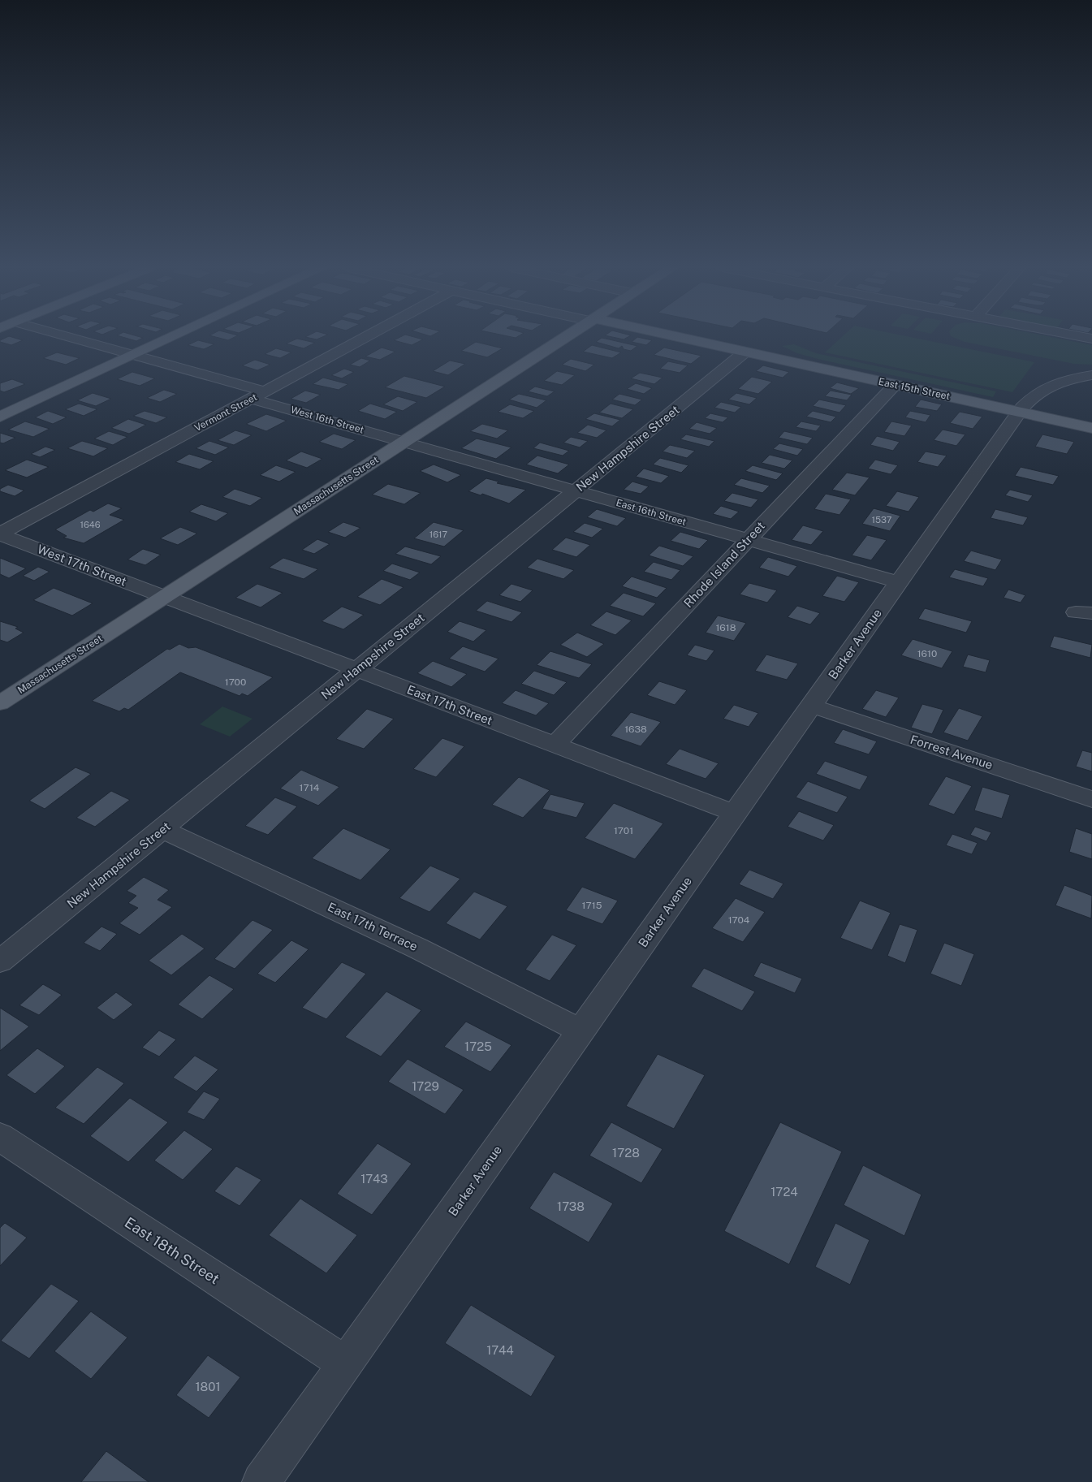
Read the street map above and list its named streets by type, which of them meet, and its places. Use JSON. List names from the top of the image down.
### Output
{
  "streets": {
    "main road": ["East 15th Street", "Massachusetts Street"],
    "street": [
      "Vermont Street",
      "West 16th Street",
      "New Hampshire Street",
      "East 16th Street",
      "Rhode Island Street",
      "West 17th Street",
      "Barker Avenue",
      "East 17th Street",
      "Forrest Avenue",
      "East 17th Terrace",
      "East 18th Street"
    ]
  },
  "crossings": [
    ["East 15th Street", "New Hampshire Street"],
    ["East 15th Street", "Rhode Island Street"],
    ["East 15th Street", "Barker Avenue"],
    ["Vermont Street", "West 16th Street"],
    ["Vermont Street", "West 17th Street"],
    ["West 16th Street", "Massachusetts Street"],
    ["West 16th Street", "East 16th Street"],
    ["New Hampshire Street", "East 16th Street"],
    ["New Hampshire Street", "East 17th Street"],
    ["New Hampshire Street", "East 17th Terrace"],
    ["Massachusetts Street", "East 16th Street"],
    ["Massachusetts Street", "West 17th Street"],
    ["Massachusetts Street", "East 17th Street"],
    ["East 16th Street", "Rhode Island Street"],
    ["East 16th Street", "Barker Avenue"],
    ["Rhode Island Street", "East 17th Street"],
    ["West 17th Street", "East 17th Street"],
    ["Barker Avenue", "East 17th Street"],
    ["Barker Avenue", "Forrest Avenue"],
    ["Barker Avenue", "East 17th Terrace"],
    ["Barker Avenue", "East 18th Street"]
  ],
  "house_numbers": [
    "1537",
    "1646",
    "1617",
    "1618",
    "1610",
    "1700",
    "1638",
    "1714",
    "1701",
    "1715",
    "1704",
    "1725",
    "1729",
    "1728",
    "1743",
    "1724",
    "1738",
    "1744",
    "1801"
  ]
}
